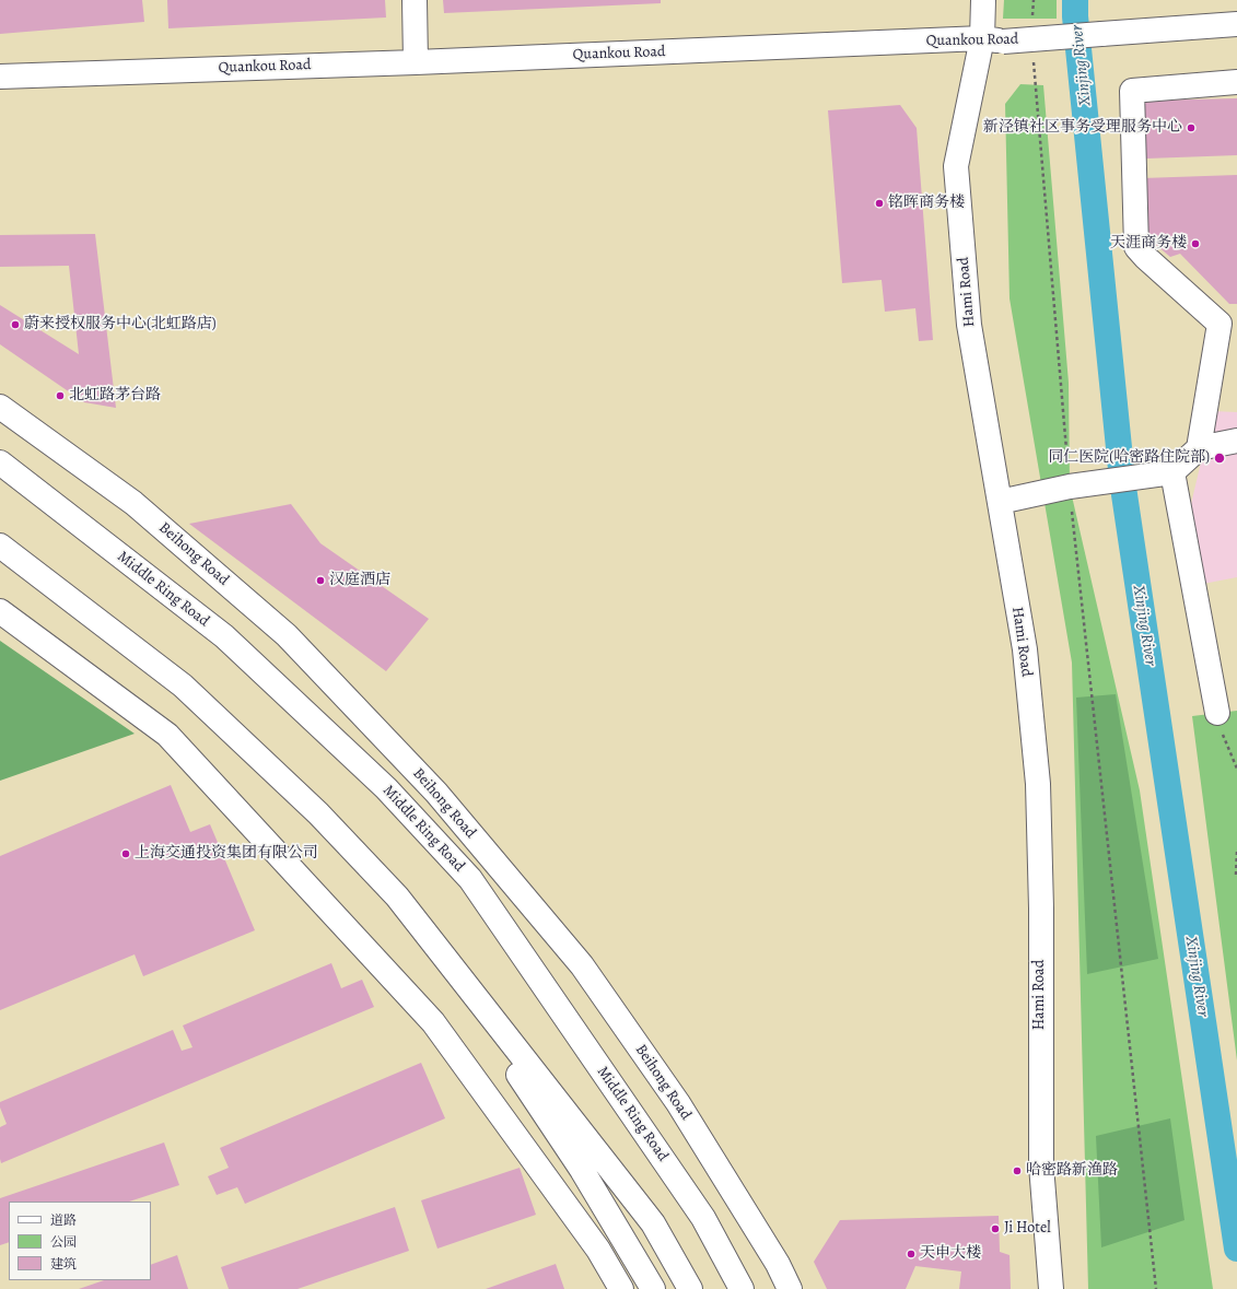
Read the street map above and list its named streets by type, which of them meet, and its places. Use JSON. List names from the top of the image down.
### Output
{
  "streets": {
    "main road": [
      "Quankou Road",
      "Hami Road",
      "Beihong Road",
      "Middle Ring Road"
    ]
  },
  "crossings": [
    ["Quankou Road", "Hami Road"]
  ],
  "water": ["Xinjing River"],
  "places": [
    "新泾镇社区事务受理服务中心",
    "铭晖商务楼",
    "天涯商务楼",
    "蔚来授权服务中心(北虹路店)",
    "北虹路茅台路",
    "同仁医院(哈密路住院部)",
    "汉庭酒店",
    "上海交通投资集团有限公司",
    "哈密路新渔路",
    "Ji Hotel",
    "天申大楼"
  ],
  "legend": ["道路", "公园", "建筑"]
}
